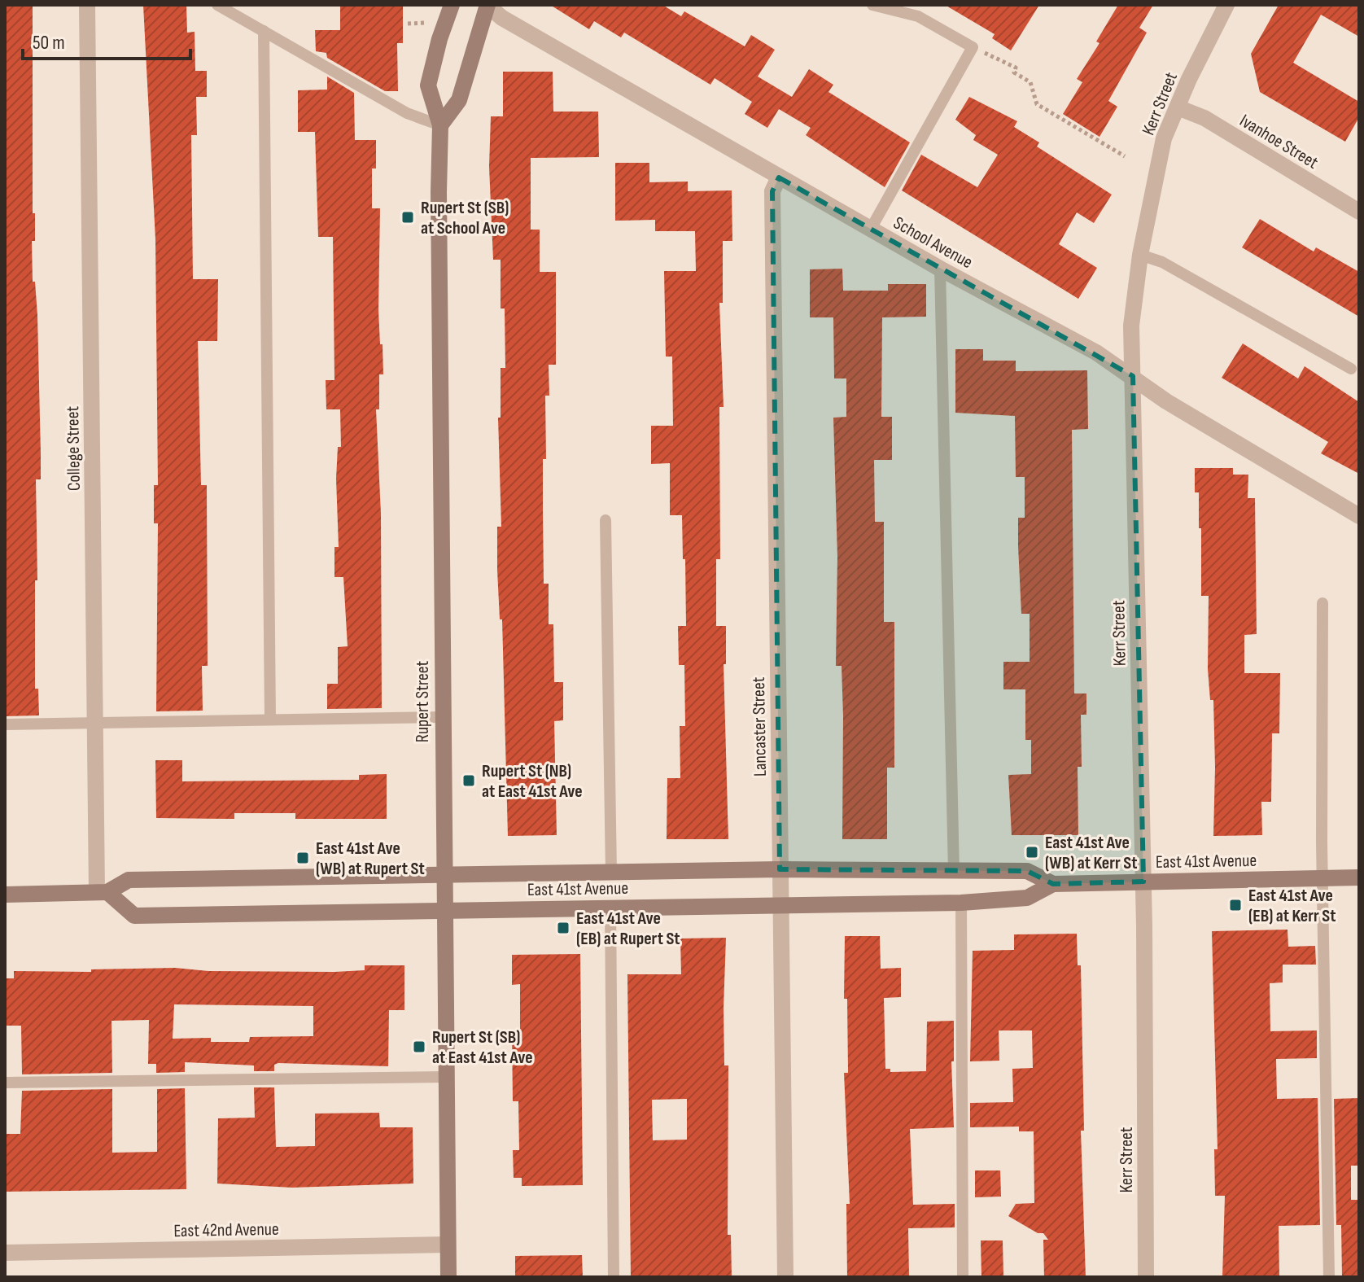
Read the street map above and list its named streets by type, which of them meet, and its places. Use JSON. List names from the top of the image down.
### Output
{
  "streets": {
    "main road": ["Rupert Street", "East 41st Avenue"],
    "street": [
      "Kerr Street",
      "Ivanhoe Street",
      "School Avenue",
      "College Street",
      "Lancaster Street",
      "East 42nd Avenue"
    ]
  },
  "crossings": [
    ["Kerr Street", "Ivanhoe Street"],
    ["Kerr Street", "School Avenue"],
    ["Kerr Street", "East 41st Avenue"],
    ["School Avenue", "Lancaster Street"],
    ["College Street", "East 41st Avenue"],
    ["Rupert Street", "East 41st Avenue"],
    ["Rupert Street", "East 42nd Avenue"],
    ["Lancaster Street", "East 41st Avenue"]
  ],
  "places": {
    "transit": [
      "Rupert St (SB) at School Ave",
      "Rupert St (NB) at East 41st Ave",
      "East 41st Ave (WB) at Kerr St",
      "East 41st Ave (WB) at Rupert St",
      "East 41st Ave (EB) at Kerr St",
      "East 41st Ave (EB) at Rupert St",
      "Rupert St (SB) at East 41st Ave"
    ]
  },
  "scale_bar": "50 m"
}
